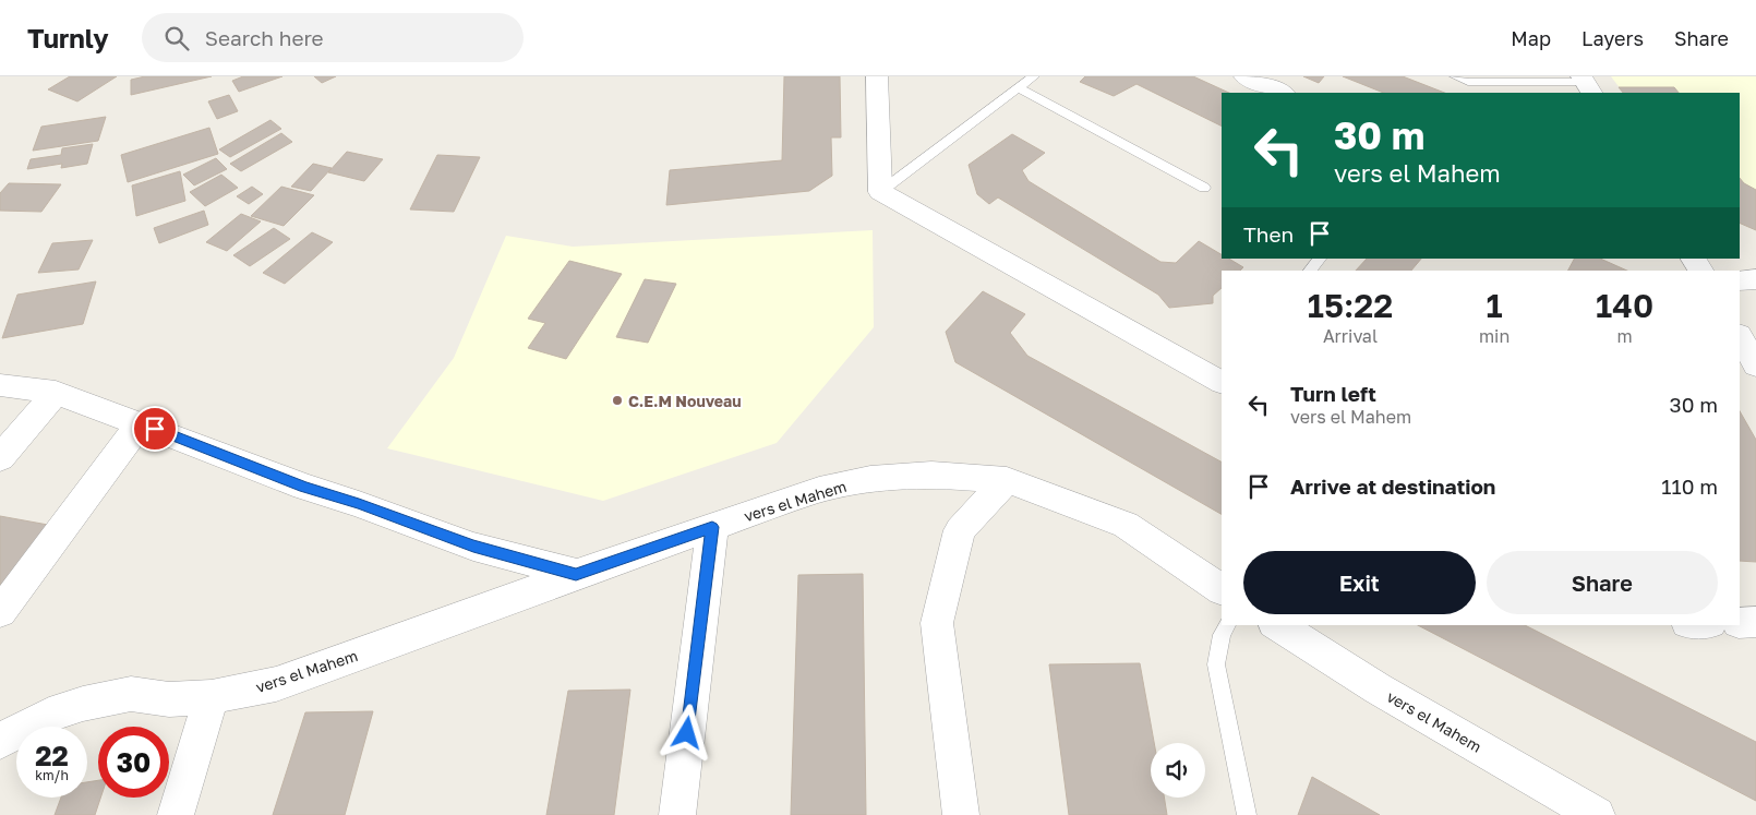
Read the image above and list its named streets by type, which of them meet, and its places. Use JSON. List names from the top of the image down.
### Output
{
  "streets": {
    "street": ["vers el Mahem"]
  },
  "places": ["C.E.M Nouveau"],
  "page": {
    "header": "Turnly",
    "search": "Search here",
    "nav": ["Map", "Layers", "Share"],
    "turn": ["30 m", "vers el Mahem"],
    "then": "Then",
    "eta": [
      "15:22",
      "Arrival",
      "1",
      "min",
      "140",
      "m"
    ],
    "list": [
      {
        "name": "Turn left",
        "note": "vers el Mahem",
        "value": "30 m"
      },
      {
        "name": "Arrive at destination",
        "value": "110 m"
      }
    ],
    "buttons": ["Exit", "Share"],
    "speed": "22 km/h",
    "limit": "30"
  }
}
